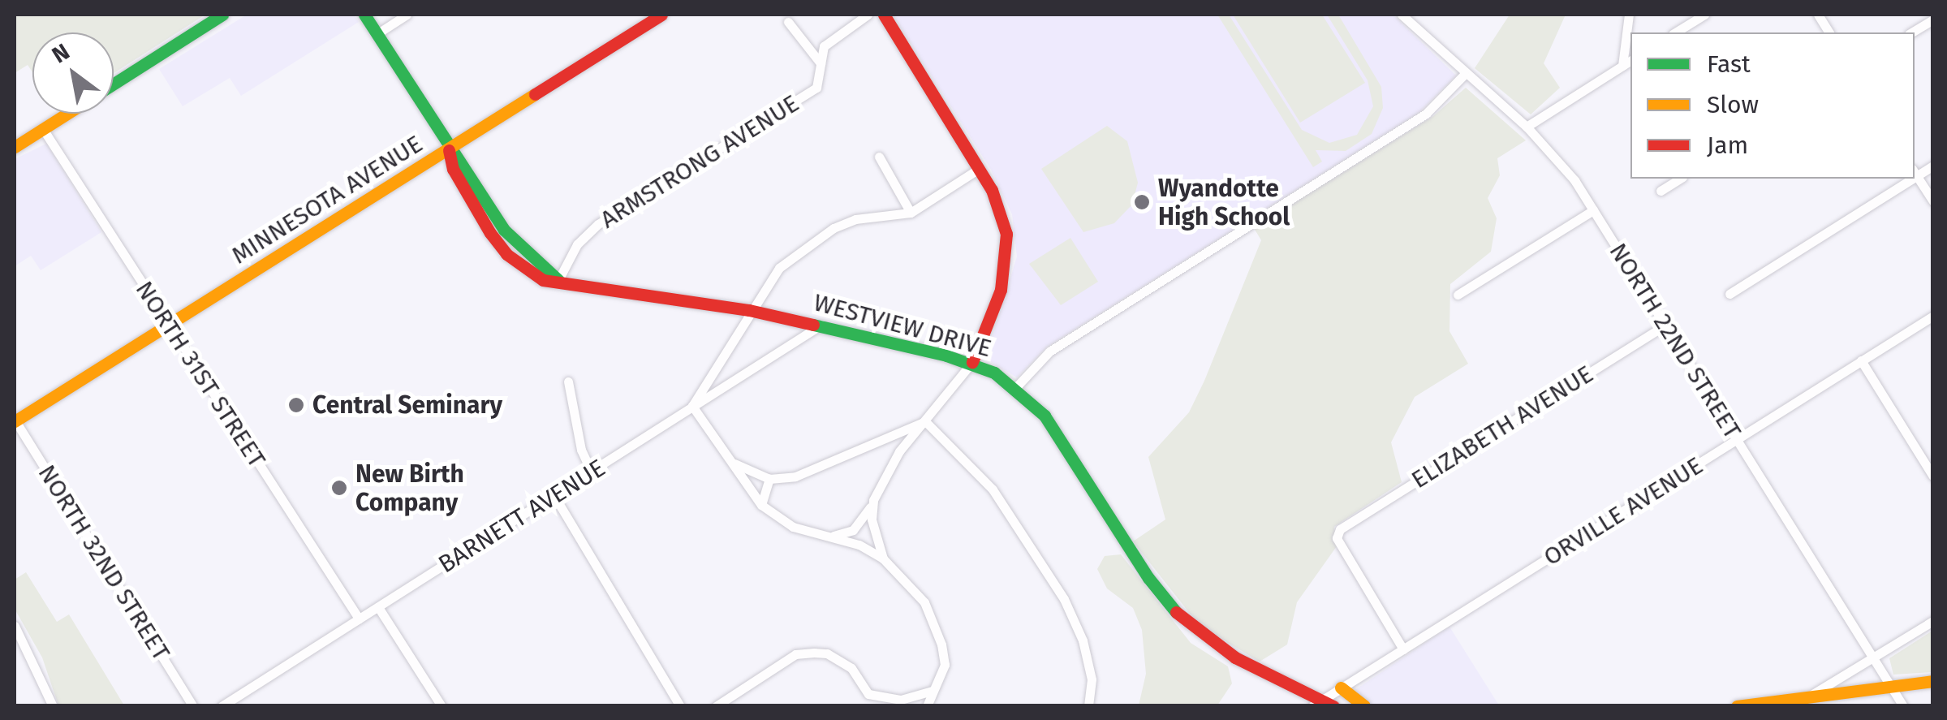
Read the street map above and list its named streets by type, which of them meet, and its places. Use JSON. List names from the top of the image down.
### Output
{
  "streets": {
    "main road": ["MINNESOTA AVENUE", "WESTVIEW DRIVE"],
    "street": [
      "ARMSTRONG AVENUE",
      "NORTH 22ND STREET",
      "NORTH 31ST STREET",
      "ELIZABETH AVENUE",
      "ORVILLE AVENUE",
      "BARNETT AVENUE",
      "NORTH 32ND STREET"
    ]
  },
  "crossings": [
    ["ARMSTRONG AVENUE", "WESTVIEW DRIVE"],
    ["MINNESOTA AVENUE", "WESTVIEW DRIVE"],
    ["MINNESOTA AVENUE", "NORTH 31ST STREET"],
    ["MINNESOTA AVENUE", "NORTH 32ND STREET"],
    ["WESTVIEW DRIVE", "ORVILLE AVENUE"],
    ["WESTVIEW DRIVE", "BARNETT AVENUE"],
    ["NORTH 22ND STREET", "ELIZABETH AVENUE"],
    ["NORTH 22ND STREET", "ORVILLE AVENUE"],
    ["NORTH 31ST STREET", "BARNETT AVENUE"],
    ["ELIZABETH AVENUE", "ORVILLE AVENUE"]
  ],
  "places": ["Wyandotte High School", "Central Seminary", "New Birth Company"],
  "legend": ["Fast", "Slow", "Jam"],
  "north": "top left"
}
